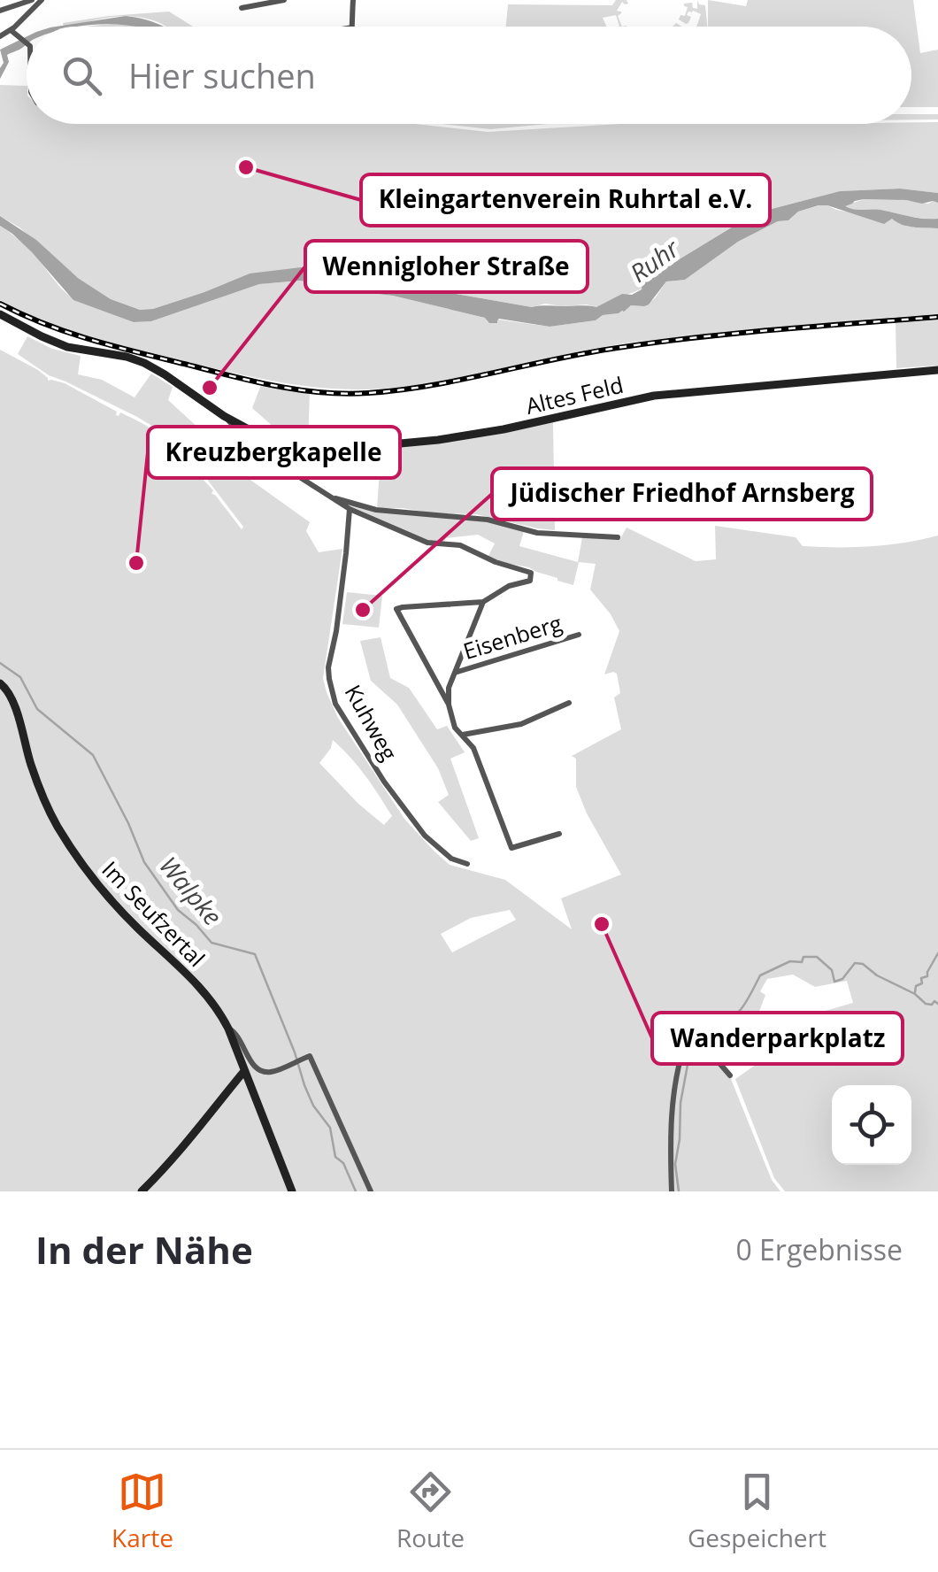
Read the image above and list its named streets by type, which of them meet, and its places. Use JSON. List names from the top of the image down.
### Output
{
  "streets": {
    "main road": ["Altes Feld", "Im Seufzertal"],
    "street": ["Eisenberg", "Kuhweg"]
  },
  "water": ["Ruhr", "Walpke"],
  "places": [
    "Kleingartenverein Ruhrtal e.V.",
    "Wennigloher Straße",
    "Kreuzbergkapelle",
    "Jüdischer Friedhof Arnsberg",
    "Wanderparkplatz"
  ],
  "page": {
    "search": "Hier suchen",
    "heading": ["In der Nähe", "0 Ergebnisse"],
    "nav": ["Karte", "Route", "Gespeichert"]
  }
}
